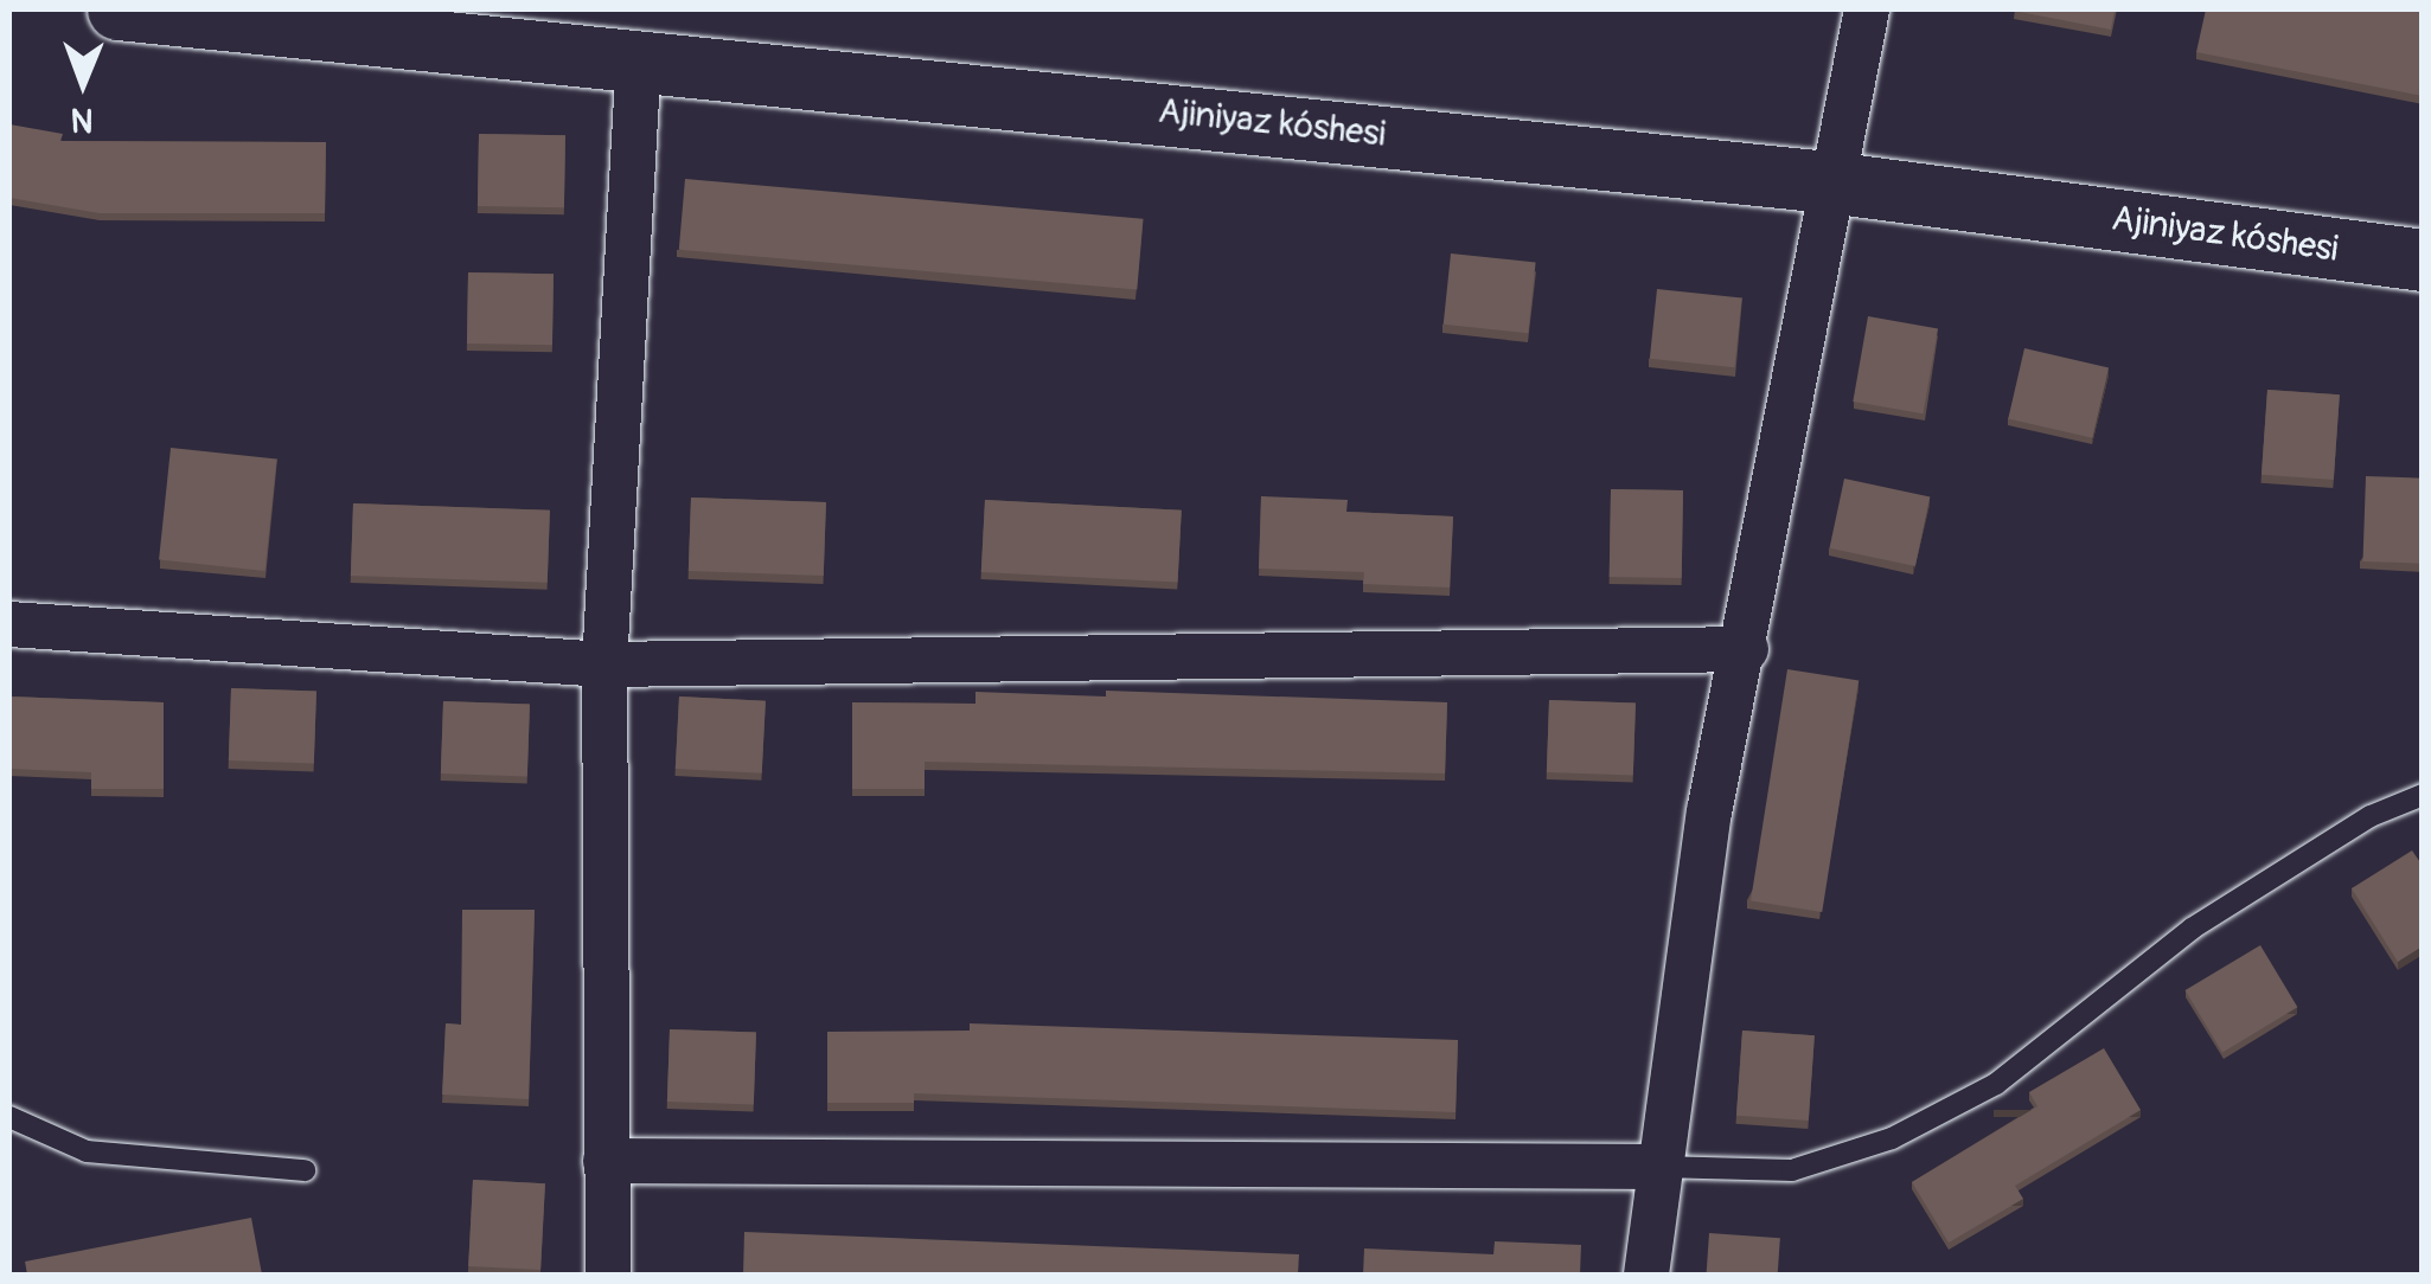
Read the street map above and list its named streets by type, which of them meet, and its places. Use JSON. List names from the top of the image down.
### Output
{
  "streets": {
    "street": ["Ajiniyaz kóshesi"]
  },
  "north": "bottom"
}
